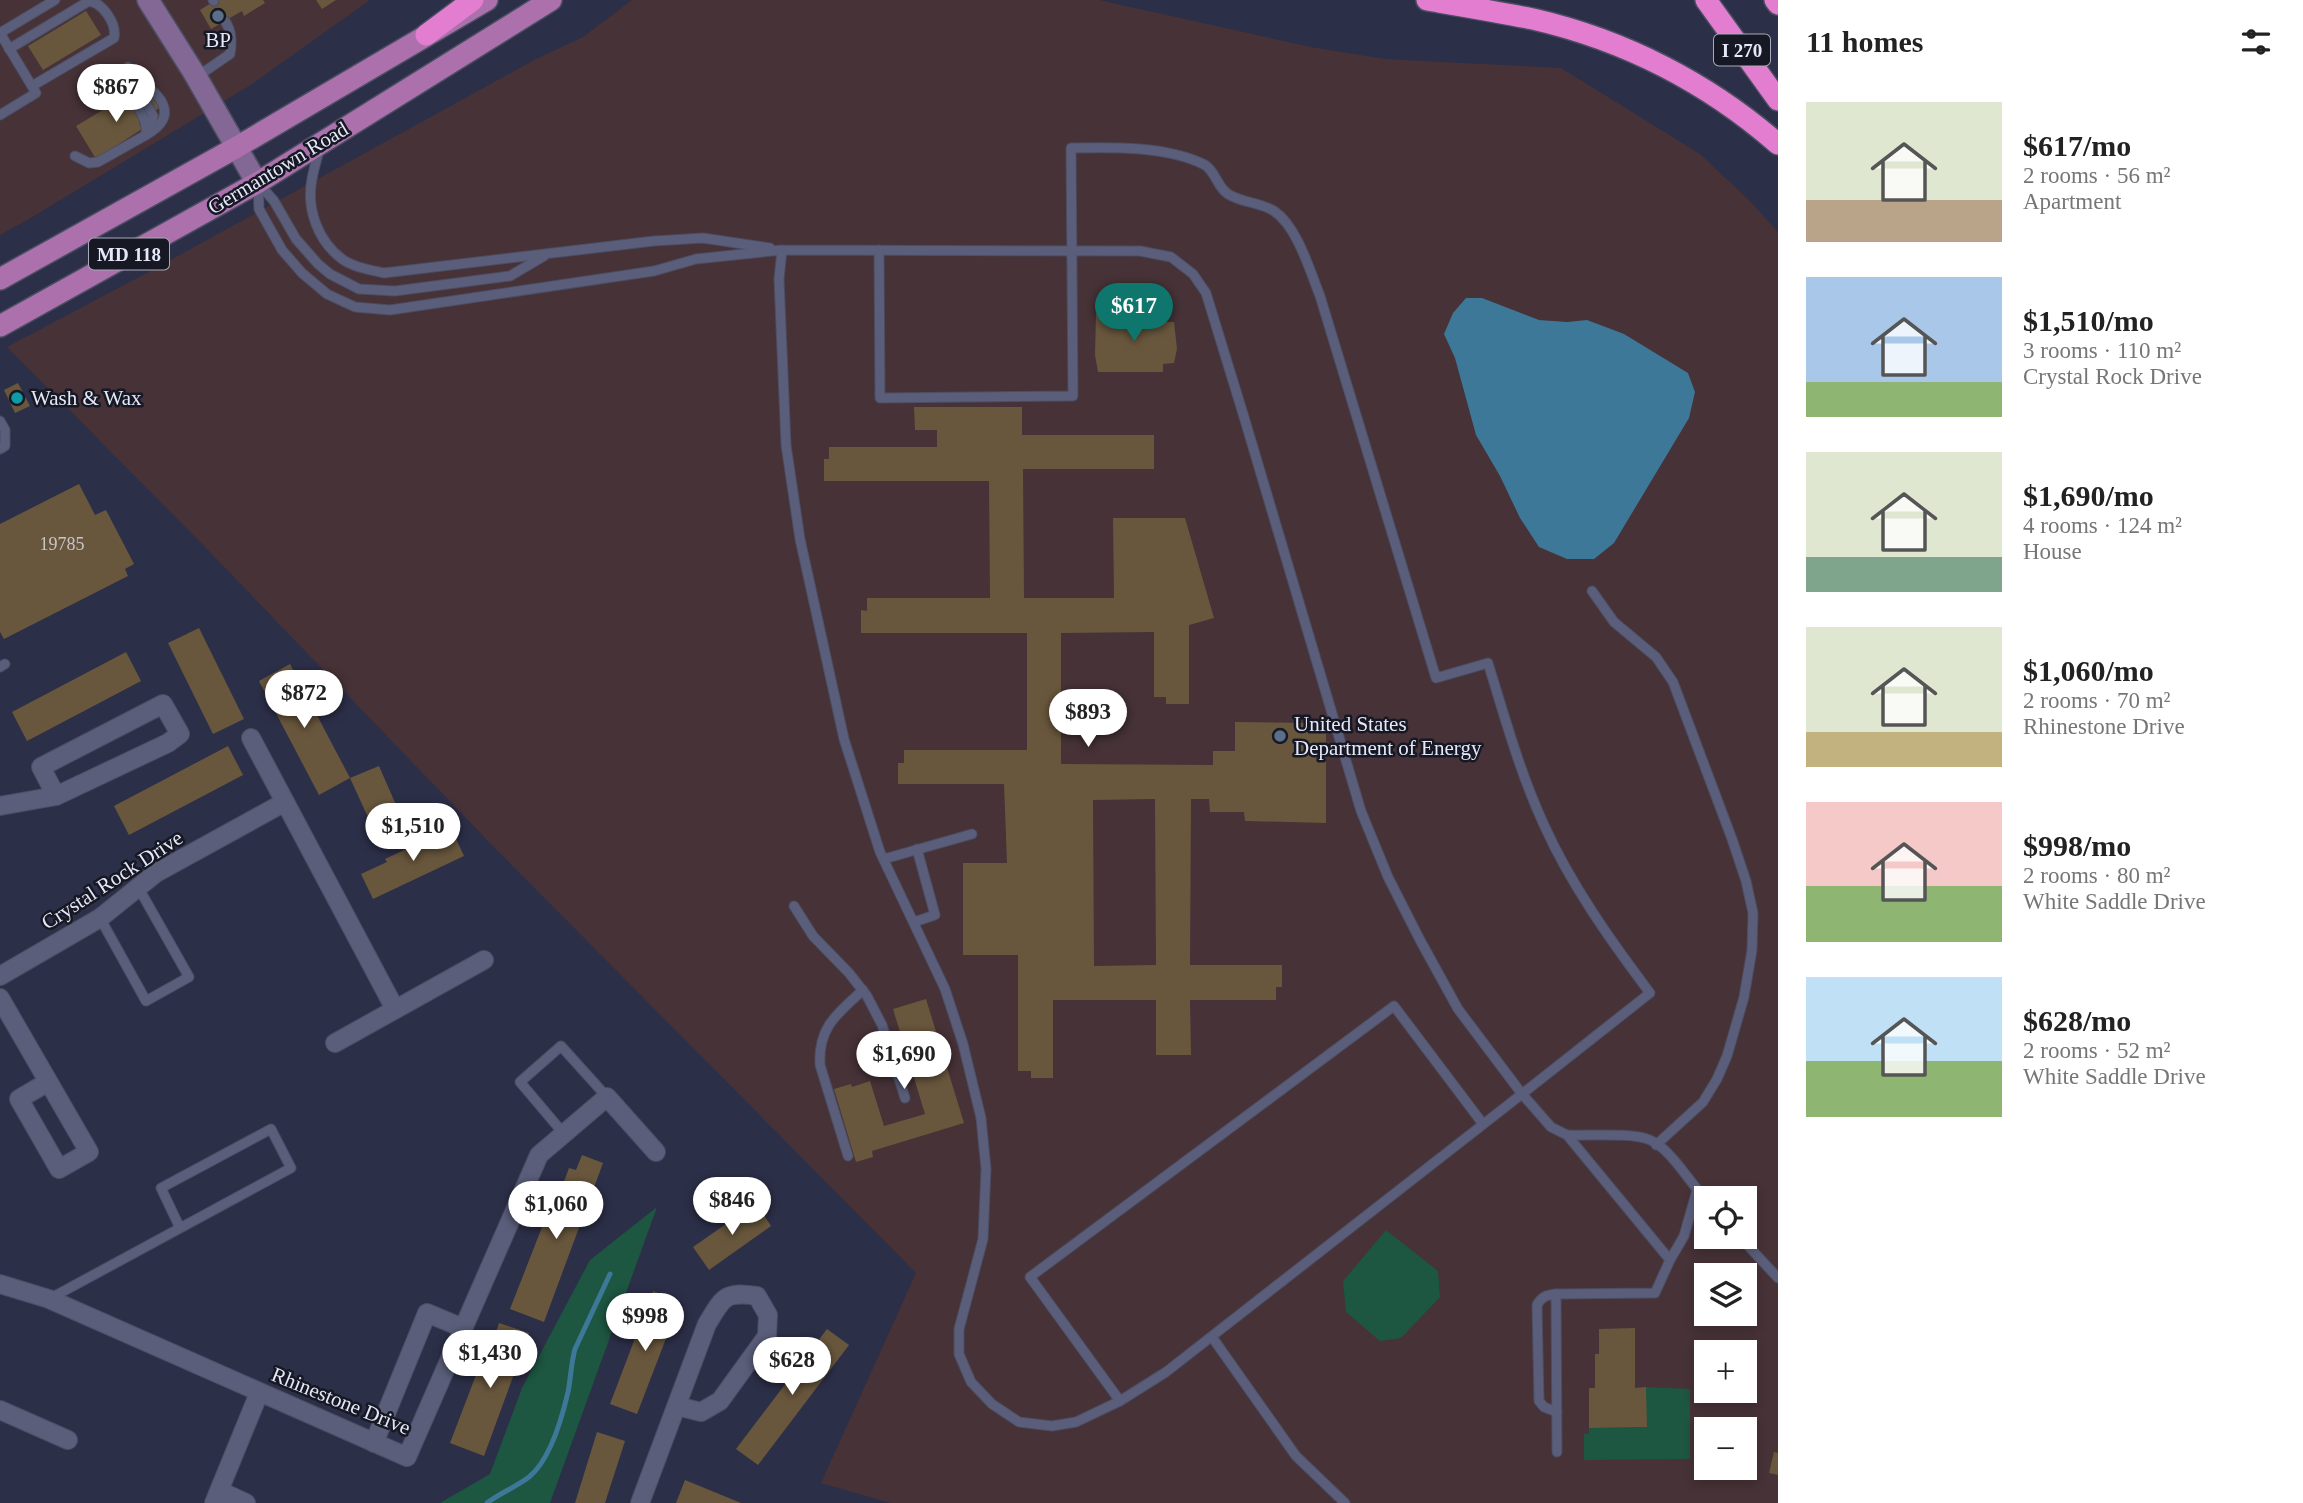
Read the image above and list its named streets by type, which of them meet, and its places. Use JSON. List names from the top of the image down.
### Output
{
  "streets": {
    "highway": ["I 270"],
    "main road": ["Germantown Road", "MD 118"],
    "street": ["Crystal Rock Drive", "Rhinestone Drive"]
  },
  "places": ["BP", "Wash & Wax", "United States Department of Energy"],
  "house_numbers": ["19785"],
  "page": {
    "heading": "11 homes",
    "price": [
      "$867",
      "$617",
      "$872",
      "$893",
      "$1,510",
      "$1,690",
      "$846",
      "$1,060",
      "$998",
      "$1,430",
      "$628"
    ],
    "list": [
      {
        "name": "$617/mo",
        "note": "2 rooms · 56 m² · Apartment"
      },
      {
        "name": "$1,510/mo",
        "note": "3 rooms · 110 m² · Crystal Rock Drive"
      },
      {
        "name": "$1,690/mo",
        "note": "4 rooms · 124 m² · House"
      },
      {
        "name": "$1,060/mo",
        "note": "2 rooms · 70 m² · Rhinestone Drive"
      },
      {
        "name": "$998/mo",
        "note": "2 rooms · 80 m² · White Saddle Drive"
      },
      {
        "name": "$628/mo",
        "note": "2 rooms · 52 m² · White Saddle Drive"
      }
    ],
    "map_buttons": ["+", "−"]
  }
}
